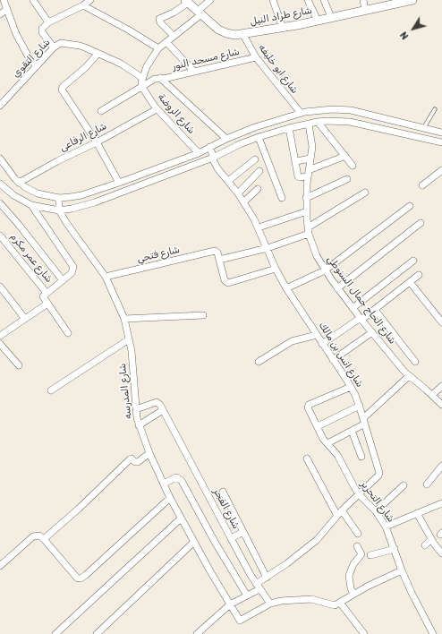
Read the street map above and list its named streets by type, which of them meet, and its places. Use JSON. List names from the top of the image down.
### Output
{
  "streets": {
    "street": [
      "شارع طراد النيل",
      "شارع التقوي",
      "شارع مسجد النور",
      "شارع ابو خليفه",
      "شارع الروضة",
      "شارع الرفاعى",
      "شارع فتحي",
      "شارع عمر مكرم",
      "شارع الحاج جمال السنوطي",
      "شارع انس بن مالك",
      "شارع المدرسه",
      "شارع التحرير",
      "شارع الفجر"
    ]
  },
  "crossings": [
    ["شارع طراد النيل", "شارع ابو خليفه"],
    ["شارع مسجد النور", "شارع ابو خليفه"],
    ["شارع مسجد النور", "شارع الروضة"],
    ["شارع الروضة", "شارع الرفاعى"],
    ["شارع فتحي", "شارع المدرسه"],
    ["شارع انس بن مالك", "شارع المدرسه"],
    ["شارع انس بن مالك", "شارع التحرير"],
    ["شارع انس بن مالك", "شارع الفجر"]
  ],
  "north": "bottom left"
}
